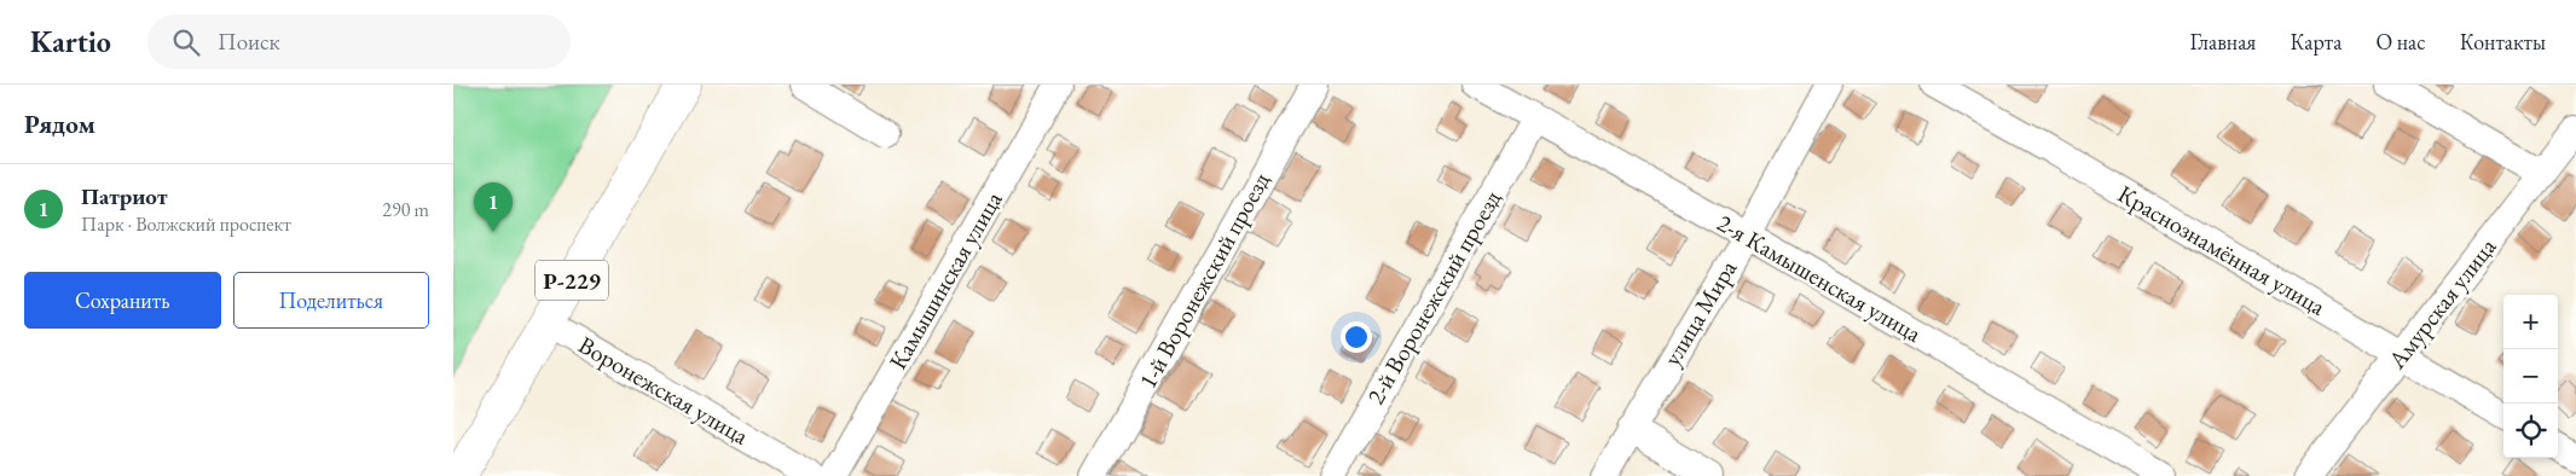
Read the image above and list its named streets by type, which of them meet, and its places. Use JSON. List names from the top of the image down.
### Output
{
  "streets": {
    "main road": ["Р-229"],
    "street": [
      "Краснознамённая улица",
      "2-я Камышенская улица",
      "Камышинская улица",
      "1-й Воронежский проезд",
      "2-й Воронежский проезд",
      "Амурская улица",
      "улица Мира",
      "Воронежская улица"
    ]
  },
  "crossings": [
    ["Краснознамённая улица", "Амурская улица"],
    ["2-я Камышенская улица", "2-й Воронежский проезд"],
    ["2-я Камышенская улица", "улица Мира"],
    ["Р-229", "Воронежская улица"]
  ],
  "page": {
    "header": "Kartio",
    "search": "Поиск",
    "nav": [
      "Главная",
      "Карта",
      "О нас",
      "Контакты"
    ],
    "heading": "Рядом",
    "list": [
      {
        "mark": "1",
        "name": "Патриот",
        "note": "Парк · Волжский проспект",
        "value": "290 m"
      }
    ],
    "pins": "1",
    "buttons": ["Сохранить", "Поделиться"],
    "map_buttons": ["+", "−"]
  }
}
